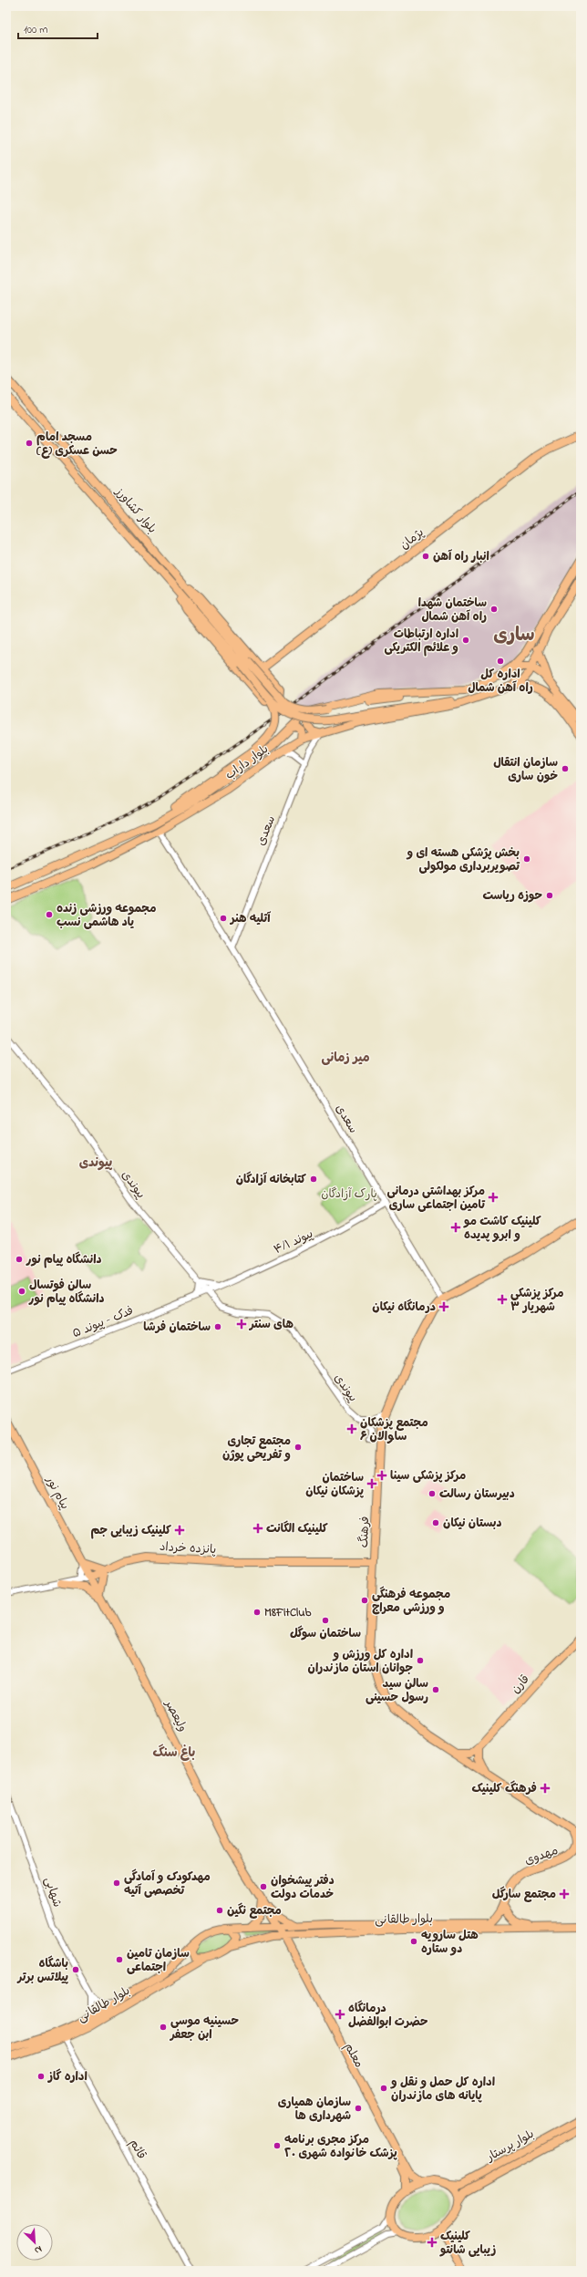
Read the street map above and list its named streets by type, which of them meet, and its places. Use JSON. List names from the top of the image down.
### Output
{
  "streets": {
    "main road": [
      "بلوار کشاورز",
      "پژمان",
      "بلوار داراب",
      "پیام نور",
      "فرهنگ",
      "پانزده خرداد",
      "قارن",
      "ولیعصر",
      "مهدوی",
      "بلوار طالقانی",
      "معلم",
      "بلوار پرستار"
    ],
    "street": [
      "سعدی",
      "پیوندی",
      "پیوند ۴/۱",
      "فدک - پیوند ۵",
      "شهابی",
      "قائم"
    ]
  },
  "crossings": [
    ["بلوار داراب", "سعدی"],
    ["سعدی", "پیوند ۴/۱"],
    ["سعدی", "فرهنگ"],
    ["پیوندی", "پیوند ۴/۱"],
    ["پیوندی", "فدک - پیوند ۵"],
    ["پیوند ۴/۱", "فدک - پیوند ۵"],
    ["پیام نور", "پانزده خرداد"],
    ["پیام نور", "ولیعصر"],
    ["فرهنگ", "پانزده خرداد"],
    ["فرهنگ", "قارن"],
    ["فرهنگ", "مهدوی"],
    ["پانزده خرداد", "ولیعصر"],
    ["ولیعصر", "بلوار طالقانی"],
    ["ولیعصر", "معلم"],
    ["مهدوی", "بلوار طالقانی"],
    ["بلوار طالقانی", "معلم"],
    ["بلوار طالقانی", "قائم"],
    ["معلم", "بلوار پرستار"]
  ],
  "districts": [
    "ساری",
    "میر زمانی",
    "پیوندی",
    "باغ سنگ"
  ],
  "parks": ["پارک آزادگان"],
  "places": {
    "other": [
      "مسجد امام حسن عسکری (ع)",
      "انبار راه آهن",
      "ساختمان شهدا راه آهن شمال",
      "اداره ارتباطات و علائم الکتریکی",
      "اداره کل راه آهن شمال",
      "سازمان انتقال خون ساری",
      "بخش پژشکی هسته ای و تصویربرداری مولکولی",
      "حوزه ریاست",
      "مجموعه ورزشی زنده یاد هاشمی نسب",
      "آتلیه هنر",
      "کتابخانه آزادگان",
      "دانشگاه پیام نور",
      "سالن فوتسال دانشگاه پیام نور",
      "ساختمان فرشا",
      "مجتمع تجاری و تفریحی پوژن",
      "دبیرستان رسالت",
      "دبستان نیکان",
      "مجموعه فرهنگی و ورزشی معراج",
      "M8FitClub",
      "ساختمان سوگل",
      "اداره کل ورزش و جوانان استان مازندران",
      "سالن سید رسول حسینی",
      "مهدکودک و آمادگی تخصصی آتیه",
      "دفتر پیشخوان خدمات دولت",
      "مجتمع نگین",
      "هتل سارویه دو ستاره",
      "سازمان تامین اجتماعی",
      "باشگاه پیلاتس برتر",
      "حسینیه موسی ابن جعفر",
      "اداره گاز",
      "اداره کل حمل و نقل و پایانه های مازندران",
      "سازمان همیاری شهرداری ها",
      "مرکز مجری برنامه پزشک خانواده شهری ٢٠"
    ],
    "health": [
      "مرکز بهداشتی درمانی تامین اجتماعی ساری",
      "کلینیک کاشت مو و ابرو پدیده",
      "مرکز پزشکی شهریار ۳",
      "درمانگاه نیکان",
      "های سنتر",
      "مجتمع پزشکان ساوالان ۶",
      "مرکز پزشکی سینا",
      "ساختمان پزشکان نیکان",
      "کلینیک الگانت",
      "کلینیک زیبایی جم",
      "فرهنگ کلینیک",
      "مجتمع سارگل",
      "درمانگاه حضرت ابوالفضل",
      "کلینیک زیبایی شانتو"
    ]
  },
  "scale_bar": "100 m",
  "north": "bottom right"
}
